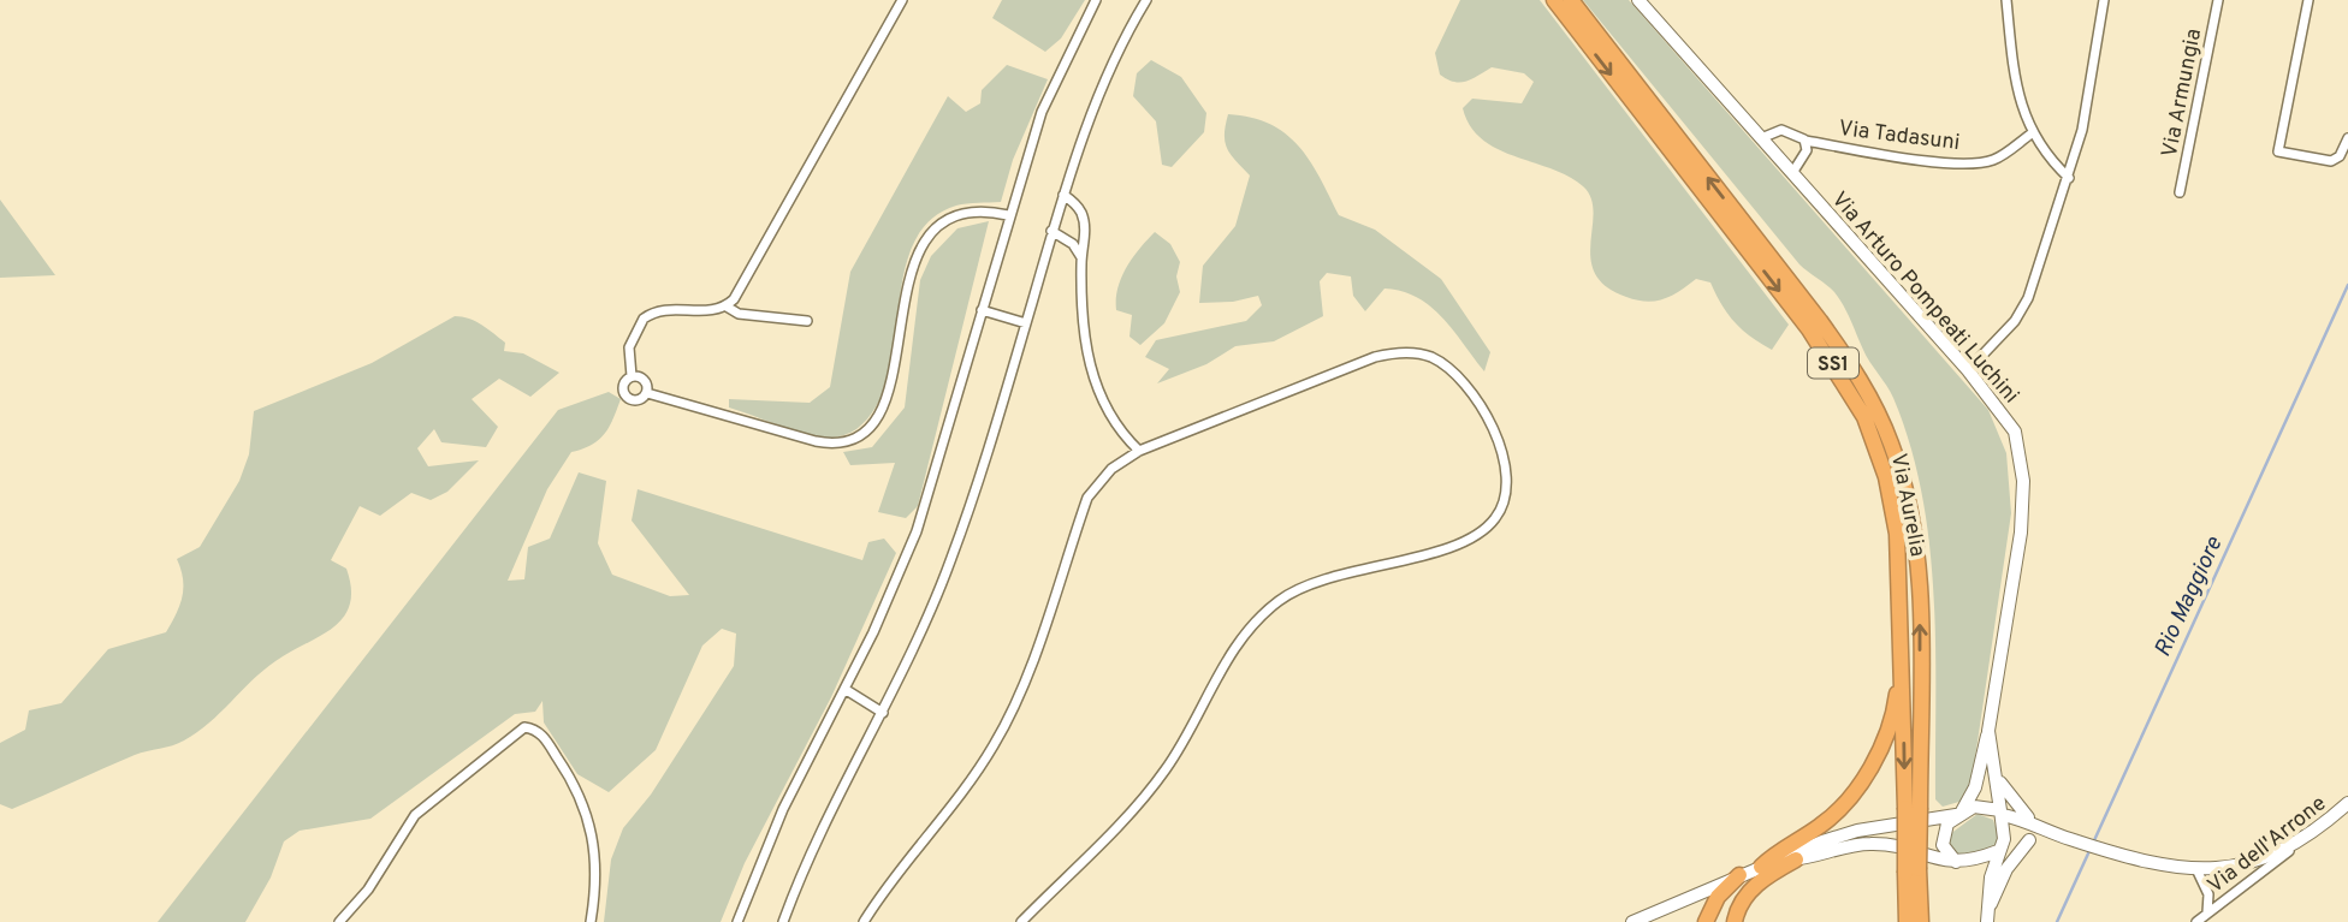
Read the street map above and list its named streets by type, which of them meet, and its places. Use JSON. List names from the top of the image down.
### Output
{
  "streets": {
    "highway": ["SS1", "Via Aurelia"],
    "street": [
      "Via Armungia",
      "Via Tadasuni",
      "Via Arturo Pompeati Luchini",
      "Via dell'Arrone"
    ]
  },
  "crossings": [
    ["Via Tadasuni", "Via Arturo Pompeati Luchini"]
  ],
  "water": ["Rio Maggiore"]
}
